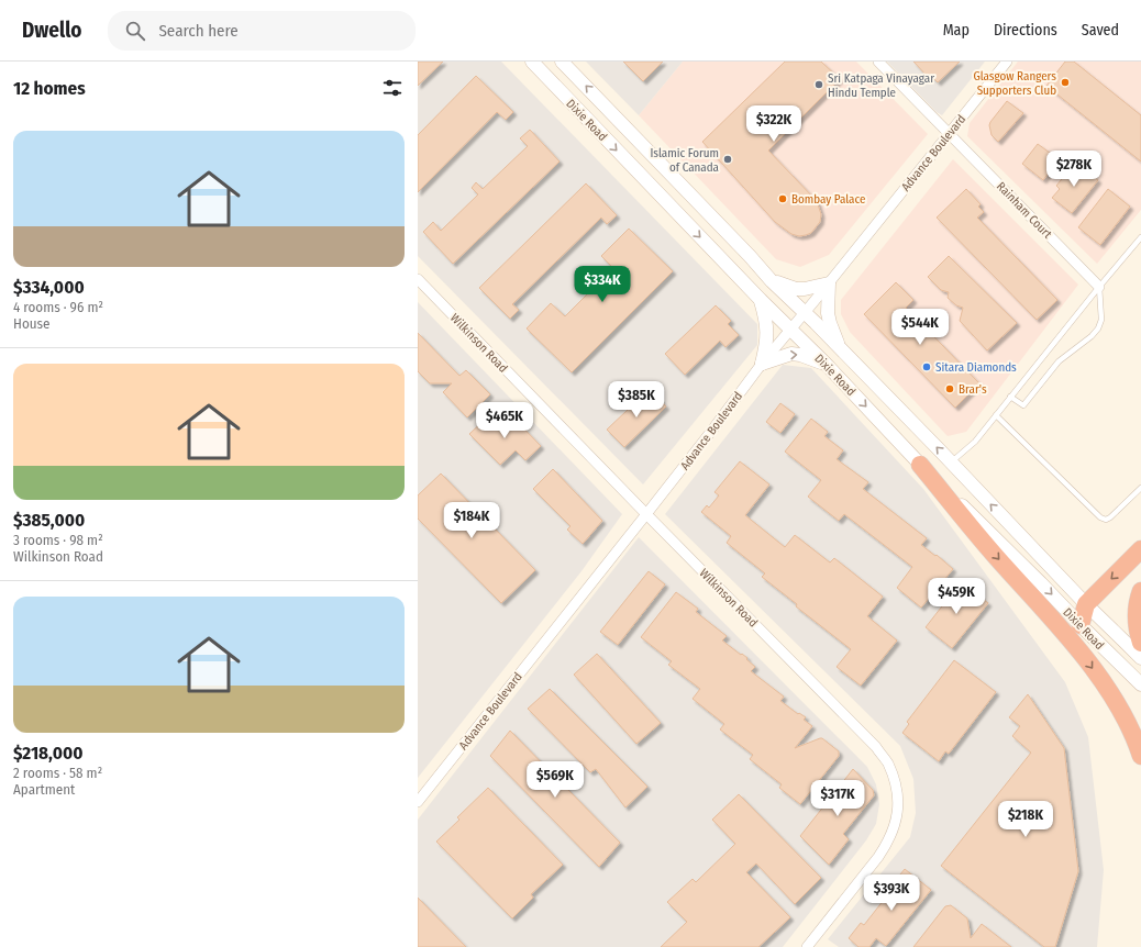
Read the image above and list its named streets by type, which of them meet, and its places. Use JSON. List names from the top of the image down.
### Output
{
  "streets": {
    "main road": ["Dixie Road"],
    "street": ["Advance Boulevard", "Rainham Court", "Wilkinson Road"]
  },
  "crossings": [
    ["Dixie Road", "Advance Boulevard"],
    ["Advance Boulevard", "Rainham Court"],
    ["Advance Boulevard", "Wilkinson Road"]
  ],
  "places": [
    "Glasgow Rangers Supporters Club",
    "Sri Katpaga Vinayagar Hindu Temple",
    "Islamic Forum of Canada",
    "Bombay Palace",
    "Sitara Diamonds",
    "Brar's"
  ],
  "page": {
    "header": "Dwello",
    "search": "Search here",
    "nav": ["Map", "Directions", "Saved"],
    "heading": "12 homes",
    "price": [
      "$322K",
      "$278K",
      "$334K",
      "$544K",
      "$385K",
      "$465K",
      "$184K",
      "$459K",
      "$569K",
      "$317K",
      "$218K",
      "$393K"
    ],
    "list": [
      {
        "name": "$334,000",
        "note": "4 rooms · 96 m² · House"
      },
      {
        "name": "$385,000",
        "note": "3 rooms · 98 m² · Wilkinson Road"
      },
      {
        "name": "$218,000",
        "note": "2 rooms · 58 m² · Apartment"
      }
    ]
  }
}
